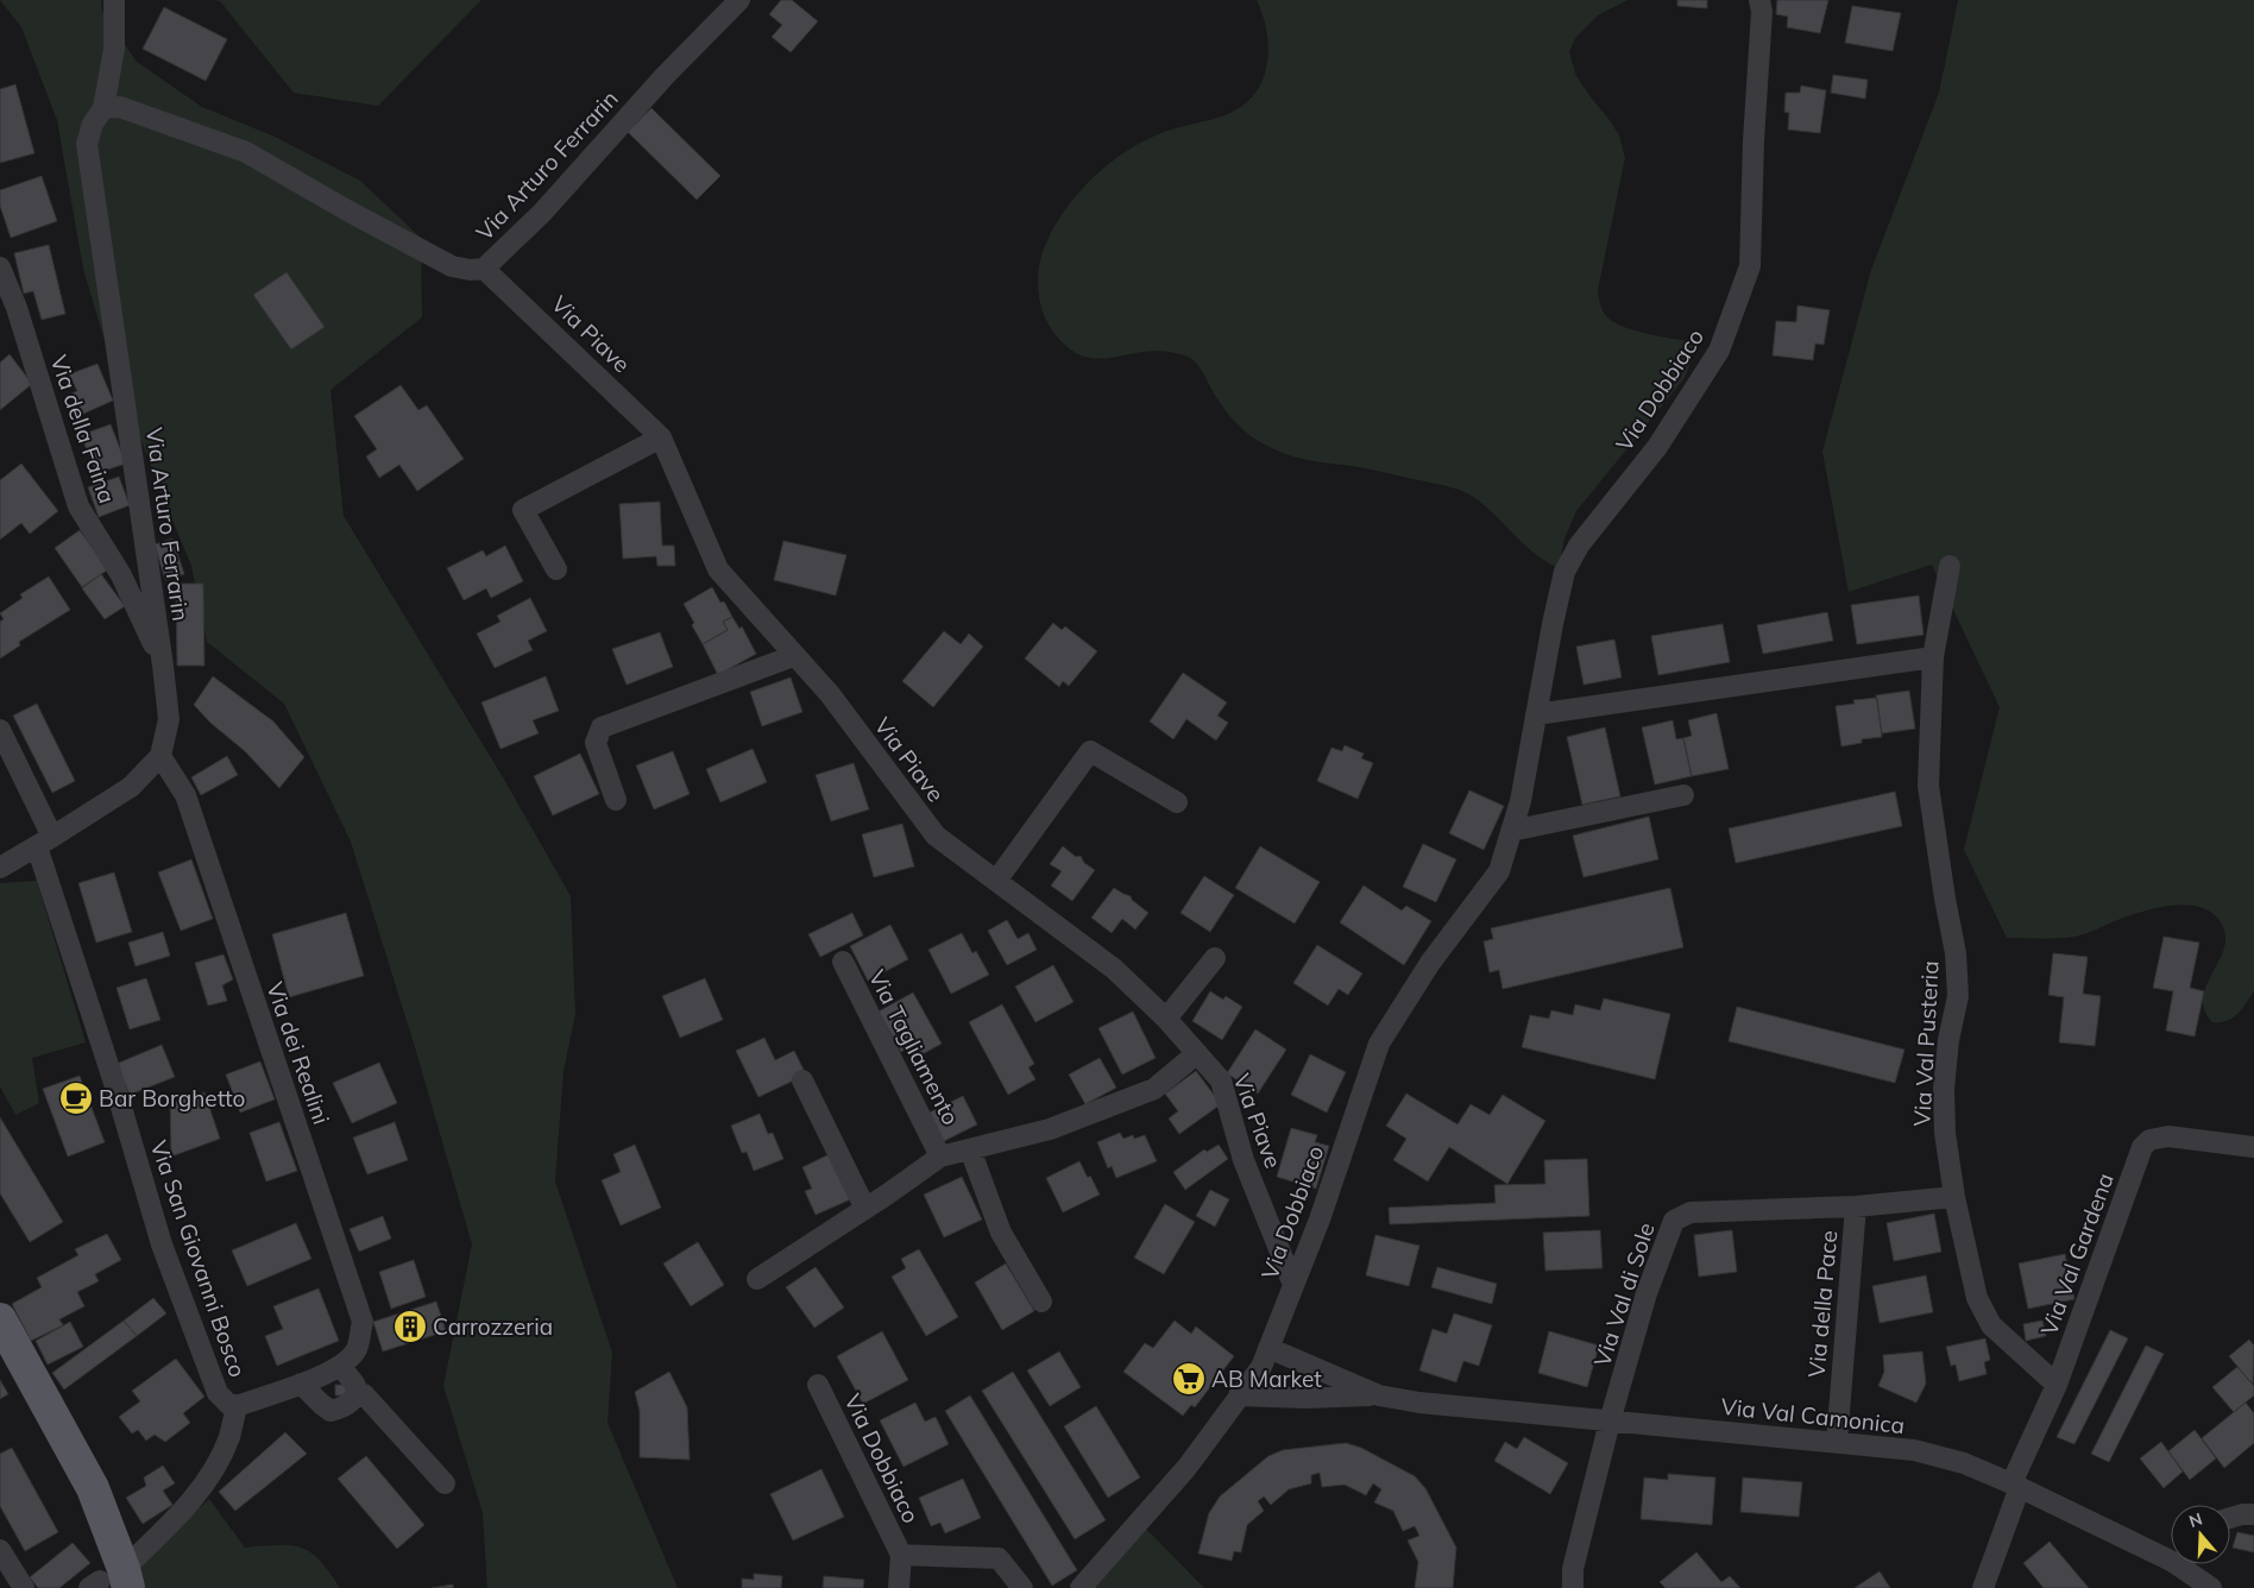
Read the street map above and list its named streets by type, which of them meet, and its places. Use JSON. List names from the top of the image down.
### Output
{
  "streets": {
    "street": [
      "Via Arturo Ferrarin",
      "Via Piave",
      "Via Dobbiaco",
      "Via della Faina",
      "Via Val Pusteria",
      "Via Tagliamento",
      "Via dei Realini",
      "Via Val Gardena",
      "Via San Giovanni Bosco",
      "Via Val di Sole",
      "Via della Pace",
      "Via Val Camonica"
    ]
  },
  "crossings": [
    ["Via Arturo Ferrarin", "Via Piave"],
    ["Via Arturo Ferrarin", "Via della Faina"],
    ["Via Arturo Ferrarin", "Via dei Realini"],
    ["Via Piave", "Via Dobbiaco"],
    ["Via Piave", "Via Tagliamento"],
    ["Via Dobbiaco", "Via Val Camonica"],
    ["Via Val Pusteria", "Via Val Gardena"],
    ["Via Val Pusteria", "Via Val di Sole"],
    ["Via dei Realini", "Via San Giovanni Bosco"],
    ["Via Val Gardena", "Via Val Camonica"],
    ["Via Val di Sole", "Via della Pace"],
    ["Via Val di Sole", "Via Val Camonica"],
    ["Via della Pace", "Via Val Camonica"]
  ],
  "places": {
    "cafe": ["Bar Borghetto"],
    "building": ["Carrozzeria"],
    "supermarket": ["AB Market"]
  },
  "north": "top"
}
